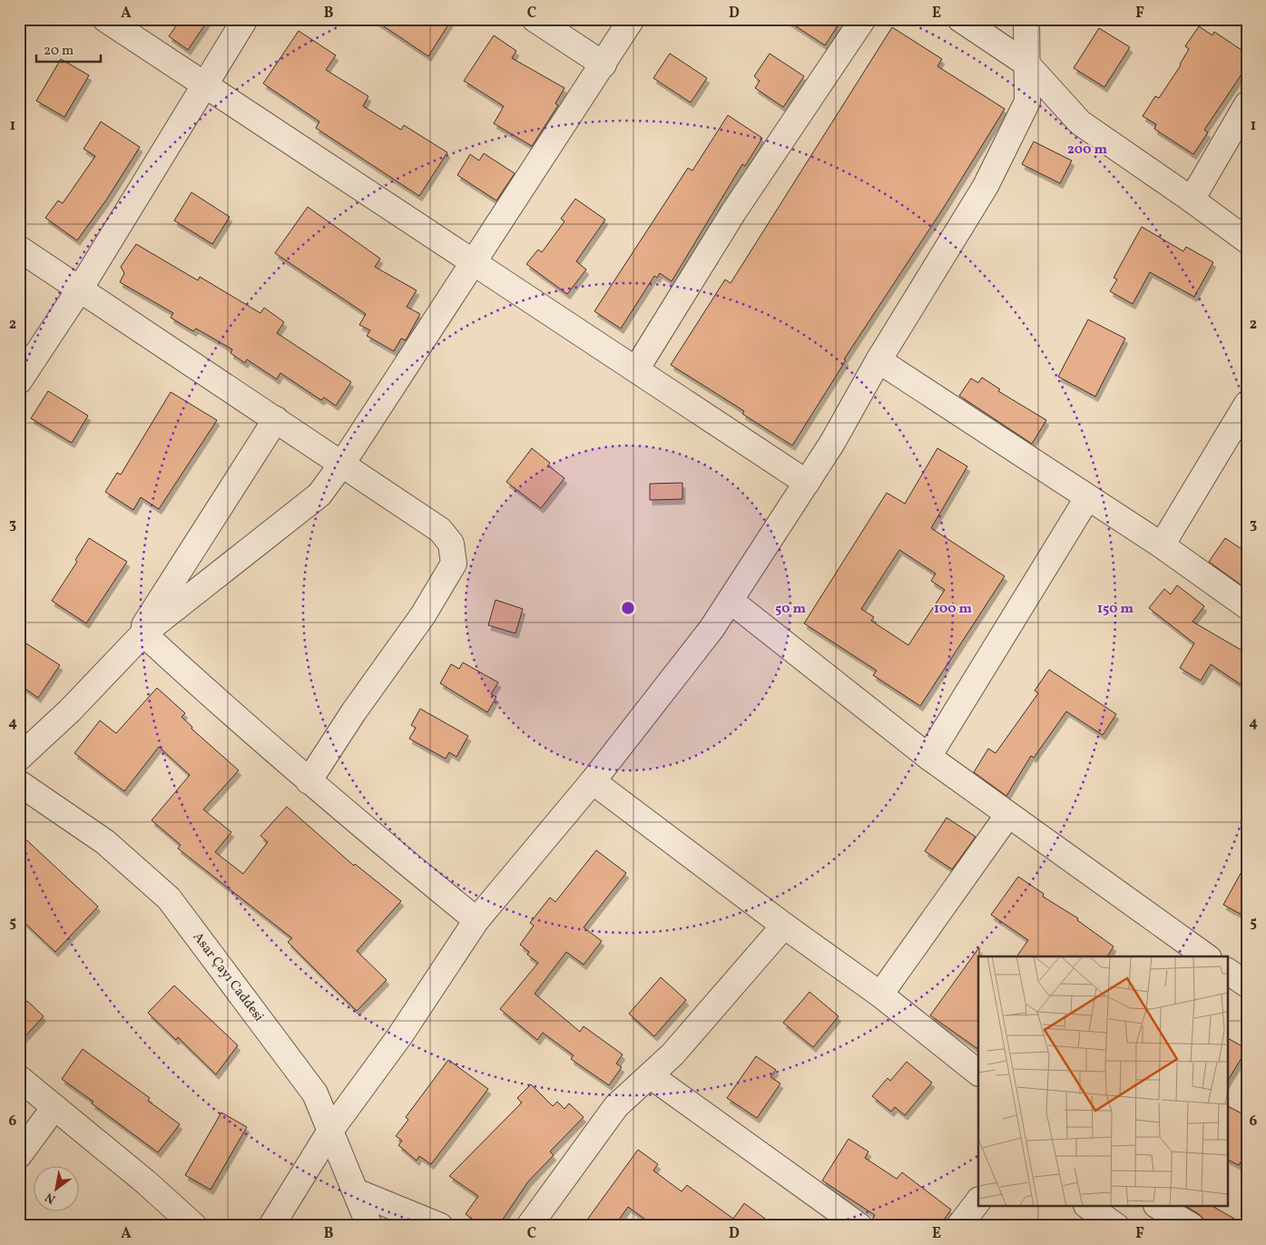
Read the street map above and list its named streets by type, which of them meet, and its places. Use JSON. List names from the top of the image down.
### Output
{
  "streets": {
    "street": ["Asar Çayı Caddesi"]
  },
  "scale_bar": "20 m",
  "north": "bottom left",
  "grid": {
    "columns": [
      "A",
      "B",
      "C",
      "D",
      "E",
      "F"
    ],
    "rows": [
      "1",
      "2",
      "3",
      "4",
      "5",
      "6"
    ]
  },
  "rings": [
    "200 m",
    "50 m",
    "100 m",
    "150 m"
  ]
}
